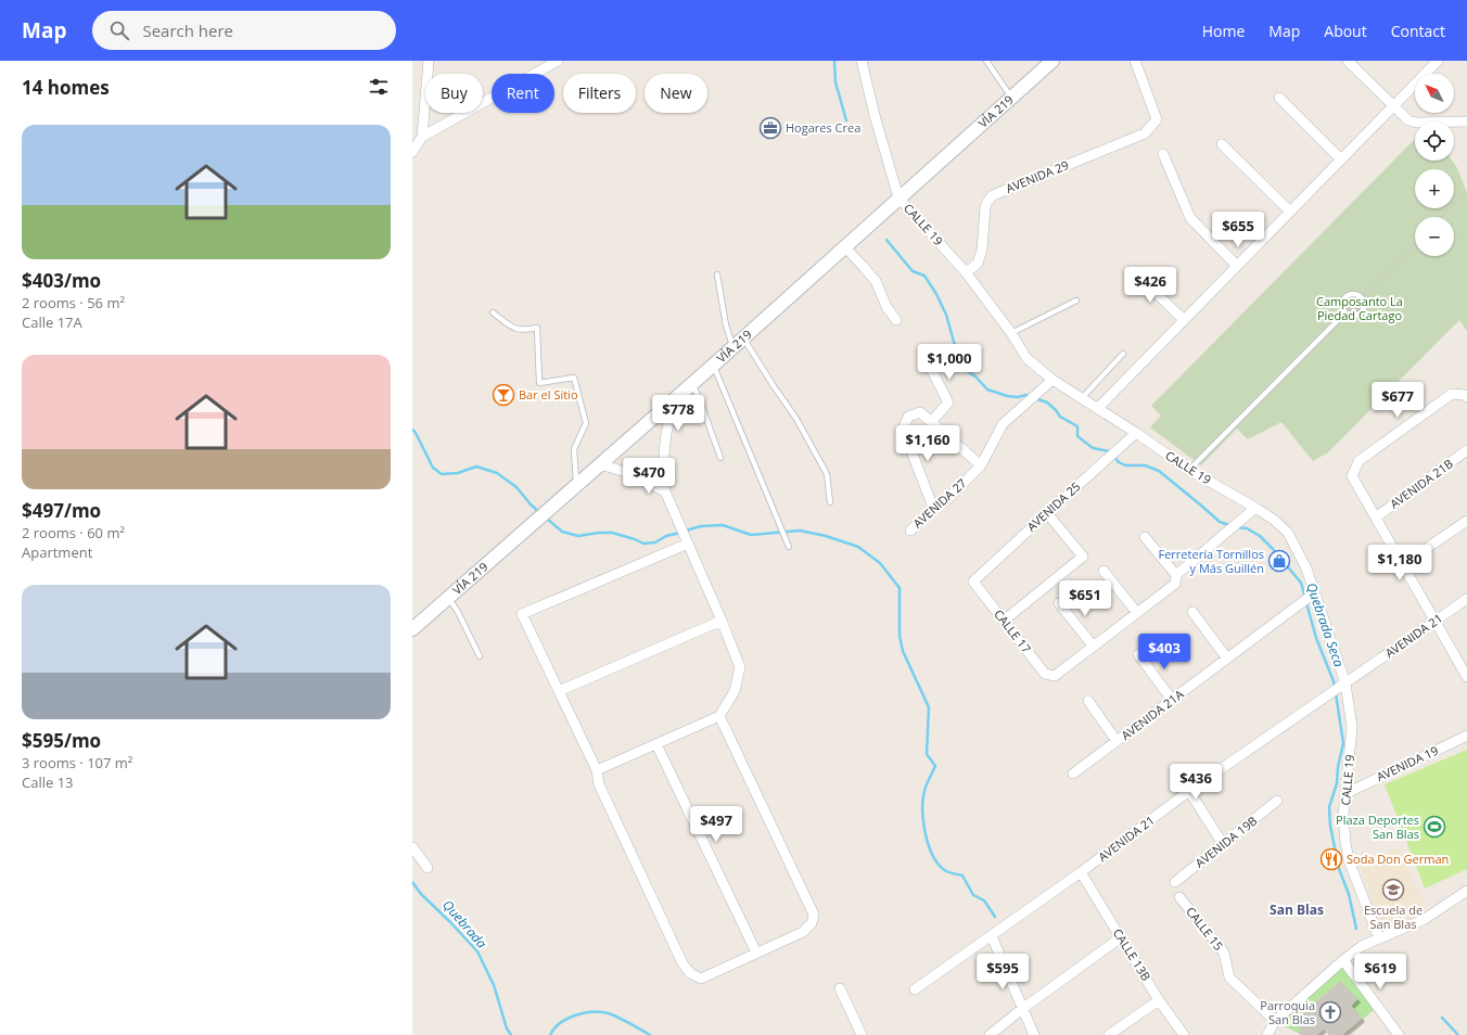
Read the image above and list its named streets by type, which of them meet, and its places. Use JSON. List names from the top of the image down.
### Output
{
  "streets": {
    "main road": ["VÍA 219"],
    "street": [
      "AVENIDA 29",
      "CALLE 19",
      "AVENIDA 21B",
      "AVENIDA 27",
      "AVENIDA 25",
      "CALLE 17",
      "AVENIDA 21",
      "AVENIDA 21A",
      "AVENIDA 19",
      "AVENIDA 19B",
      "CALLE 15",
      "CALLE 13B"
    ]
  },
  "crossings": [
    ["VÍA 219", "CALLE 19"],
    ["AVENIDA 29", "CALLE 19"],
    ["CALLE 19", "AVENIDA 27"],
    ["CALLE 19", "AVENIDA 25"],
    ["CALLE 19", "AVENIDA 21"],
    ["CALLE 19", "AVENIDA 21A"],
    ["CALLE 19", "AVENIDA 19"],
    ["AVENIDA 25", "CALLE 17"],
    ["AVENIDA 21", "CALLE 13B"]
  ],
  "districts": ["San Blas"],
  "water": ["Quebrada Seca", "Quebrada"],
  "parks": ["Camposanto La Piedad Cartago"],
  "places": {
    "office": ["Hogares Crea"],
    "bar": ["Bar el Sitio"],
    "shop": ["Ferretería Tornillos y Más Guillén"],
    "sports": ["Plaza Deportes San Blas"],
    "restaurant": ["Soda Don German"],
    "school or university": ["Escuela de San Blas"],
    "church": ["Parroquia San Blas"]
  },
  "north": "top left",
  "page": {
    "header": "Map",
    "search": "Search here",
    "nav": [
      "Home",
      "Map",
      "About",
      "Contact"
    ],
    "heading": "14 homes",
    "map_buttons": ["+", "−"],
    "chip": [
      "Buy",
      "Rent",
      "Filters",
      "New"
    ],
    "list": [
      {
        "name": "$403/mo",
        "note": "2 rooms · 56 m² · Calle 17A"
      },
      {
        "name": "$497/mo",
        "note": "2 rooms · 60 m² · Apartment"
      },
      {
        "name": "$595/mo",
        "note": "3 rooms · 107 m² · Calle 13"
      }
    ],
    "price": [
      "$655",
      "$426",
      "$1,000",
      "$677",
      "$778",
      "$1,160",
      "$470",
      "$1,180",
      "$651",
      "$403",
      "$436",
      "$497",
      "$595",
      "$619"
    ]
  }
}
